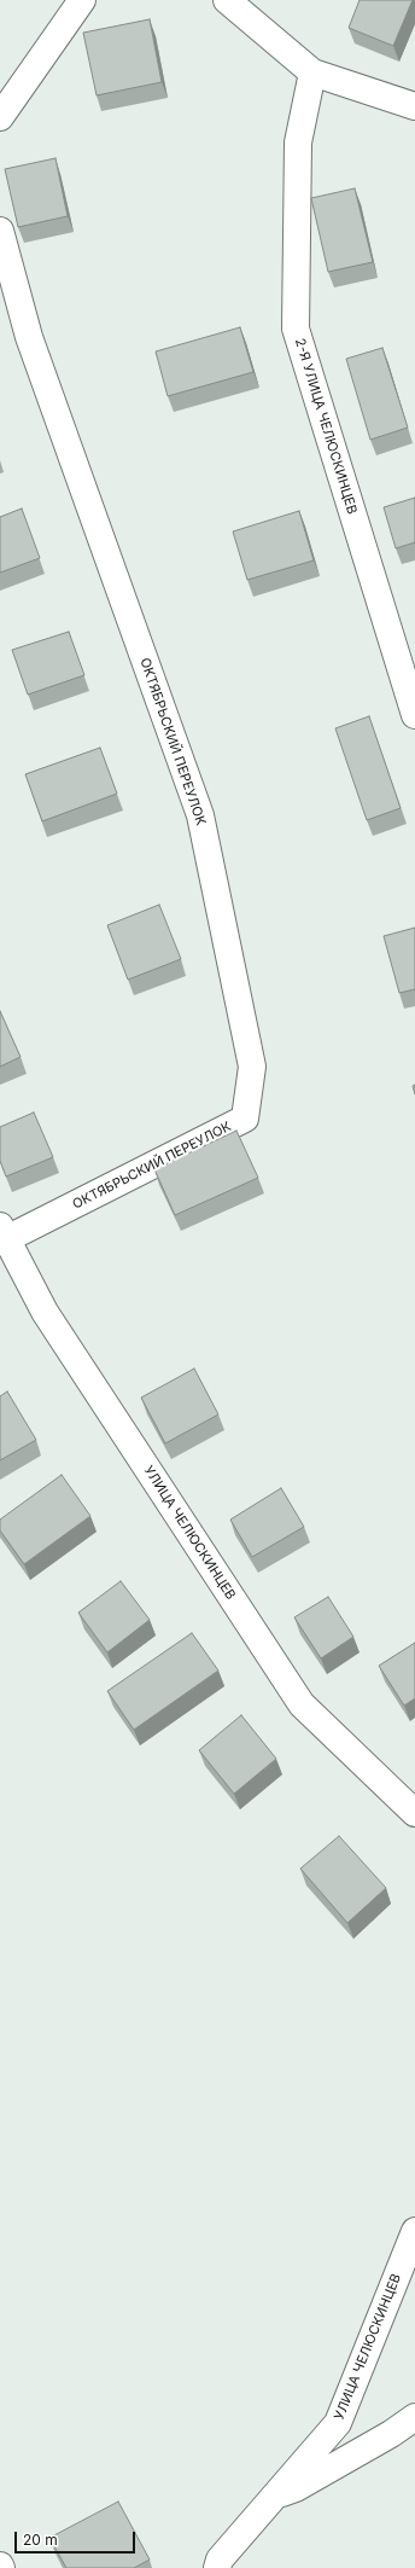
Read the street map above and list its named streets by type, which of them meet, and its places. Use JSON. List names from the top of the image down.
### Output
{
  "streets": {
    "street": ["2-Я УЛИЦА ЧЕЛЮСКИНЦЕВ", "ОКТЯБРЬСКИЙ ПЕРЕУЛОК", "УЛИЦА ЧЕЛЮСКИНЦЕВ"]
  },
  "crossings": [
    ["ОКТЯБРЬСКИЙ ПЕРЕУЛОК", "УЛИЦА ЧЕЛЮСКИНЦЕВ"]
  ],
  "scale_bar": "20 m"
}
